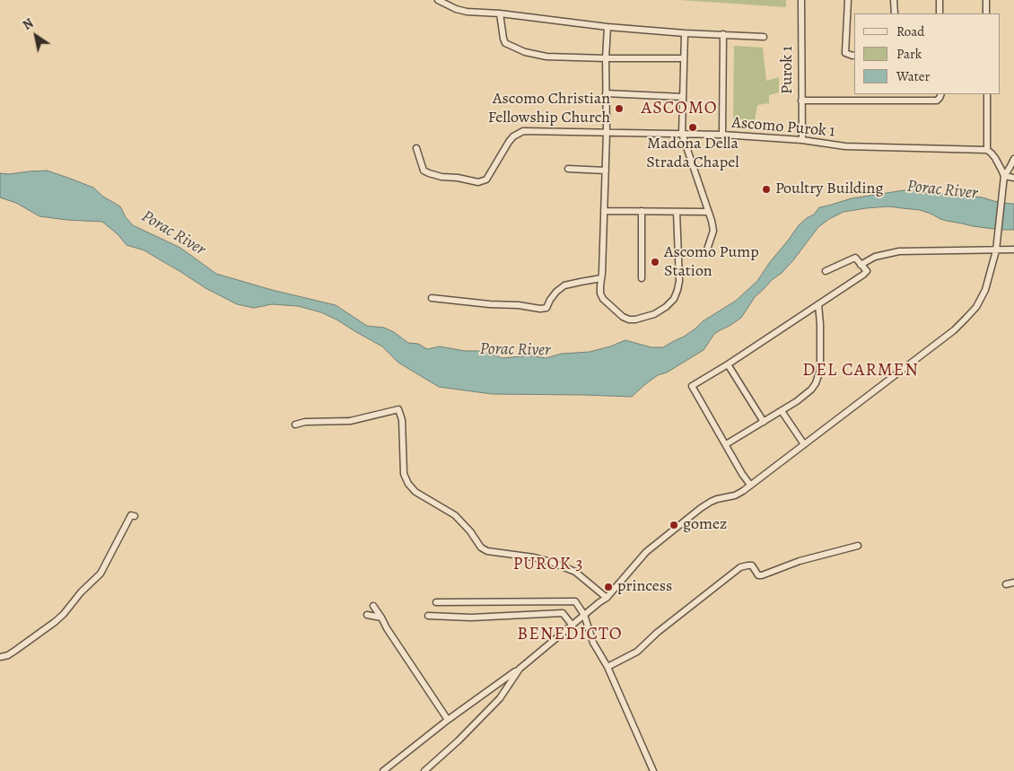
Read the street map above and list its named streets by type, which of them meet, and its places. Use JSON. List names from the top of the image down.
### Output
{
  "streets": {
    "street": ["Purok 1", "Ascomo Purok 1"]
  },
  "crossings": [
    ["Purok 1", "Ascomo Purok 1"]
  ],
  "districts": [
    "ASCOMO",
    "DEL CARMEN",
    "PUROK 3",
    "BENEDICTO"
  ],
  "water": ["Porac River"],
  "places": [
    "Ascomo Christian Fellowship Church",
    "Madona Della Strada Chapel",
    "Poultry Building",
    "Ascomo Pump Station",
    "gomez",
    "princess"
  ],
  "legend": ["Road", "Park", "Water"],
  "north": "top left"
}
